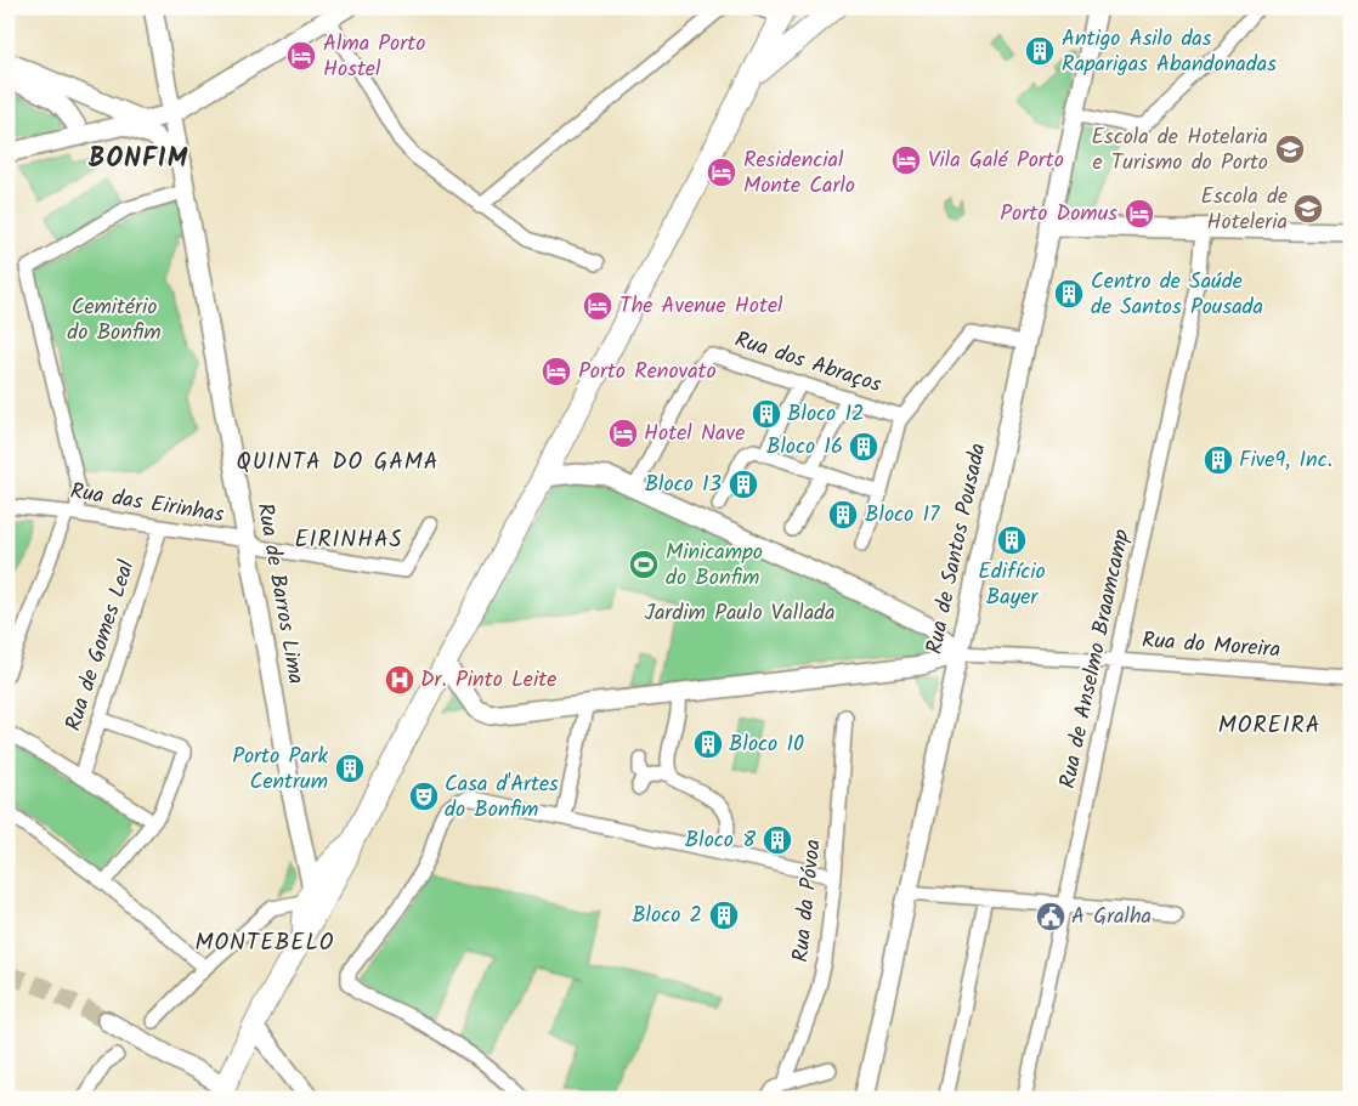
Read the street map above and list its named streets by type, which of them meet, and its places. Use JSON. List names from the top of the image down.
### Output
{
  "streets": {
    "street": [
      "Rua dos Abraços",
      "Rua das Eirinhas",
      "Rua de Santos Pousada",
      "Rua de Barros Lima",
      "Rua de Gomes Leal",
      "Rua do Moreira",
      "Rua de Anselmo Braamcamp",
      "Rua da Póvoa"
    ]
  },
  "crossings": [
    ["Rua das Eirinhas", "Rua de Barros Lima"],
    ["Rua das Eirinhas", "Rua de Gomes Leal"],
    ["Rua de Santos Pousada", "Rua do Moreira"],
    ["Rua do Moreira", "Rua de Anselmo Braamcamp"]
  ],
  "districts": [
    "BONFIM",
    "QUINTA DO GAMA",
    "EIRINHAS",
    "MOREIRA",
    "MONTEBELO"
  ],
  "parks": ["Cemitério do Bonfim", "Jardim Paulo Vallada"],
  "places": {
    "building": [
      "Antigo Asilo das Raparigas Abandonadas",
      "Centro de Saúde de Santos Pousada",
      "Bloco 12",
      "Bloco 16",
      "Five9, Inc.",
      "Bloco 13",
      "Bloco 17",
      "Edifício Bayer",
      "Bloco 10",
      "Porto Park Centrum",
      "Bloco 8",
      "Bloco 2"
    ],
    "hotel": [
      "Alma Porto Hostel",
      "Vila Galé Porto",
      "Residencial Monte Carlo",
      "Porto Domus",
      "The Avenue Hotel",
      "Porto Renovato",
      "Hotel Nave"
    ],
    "school or university": ["Escola de Hotelaria e Turismo do Porto", "Escola de Hoteleria"],
    "sports": ["Minicampo do Bonfim"],
    "hospital": ["Dr. Pinto Leite"],
    "theatre": ["Casa d'Artes do Bonfim"],
    "public building": ["A Gralha"]
  }
}
